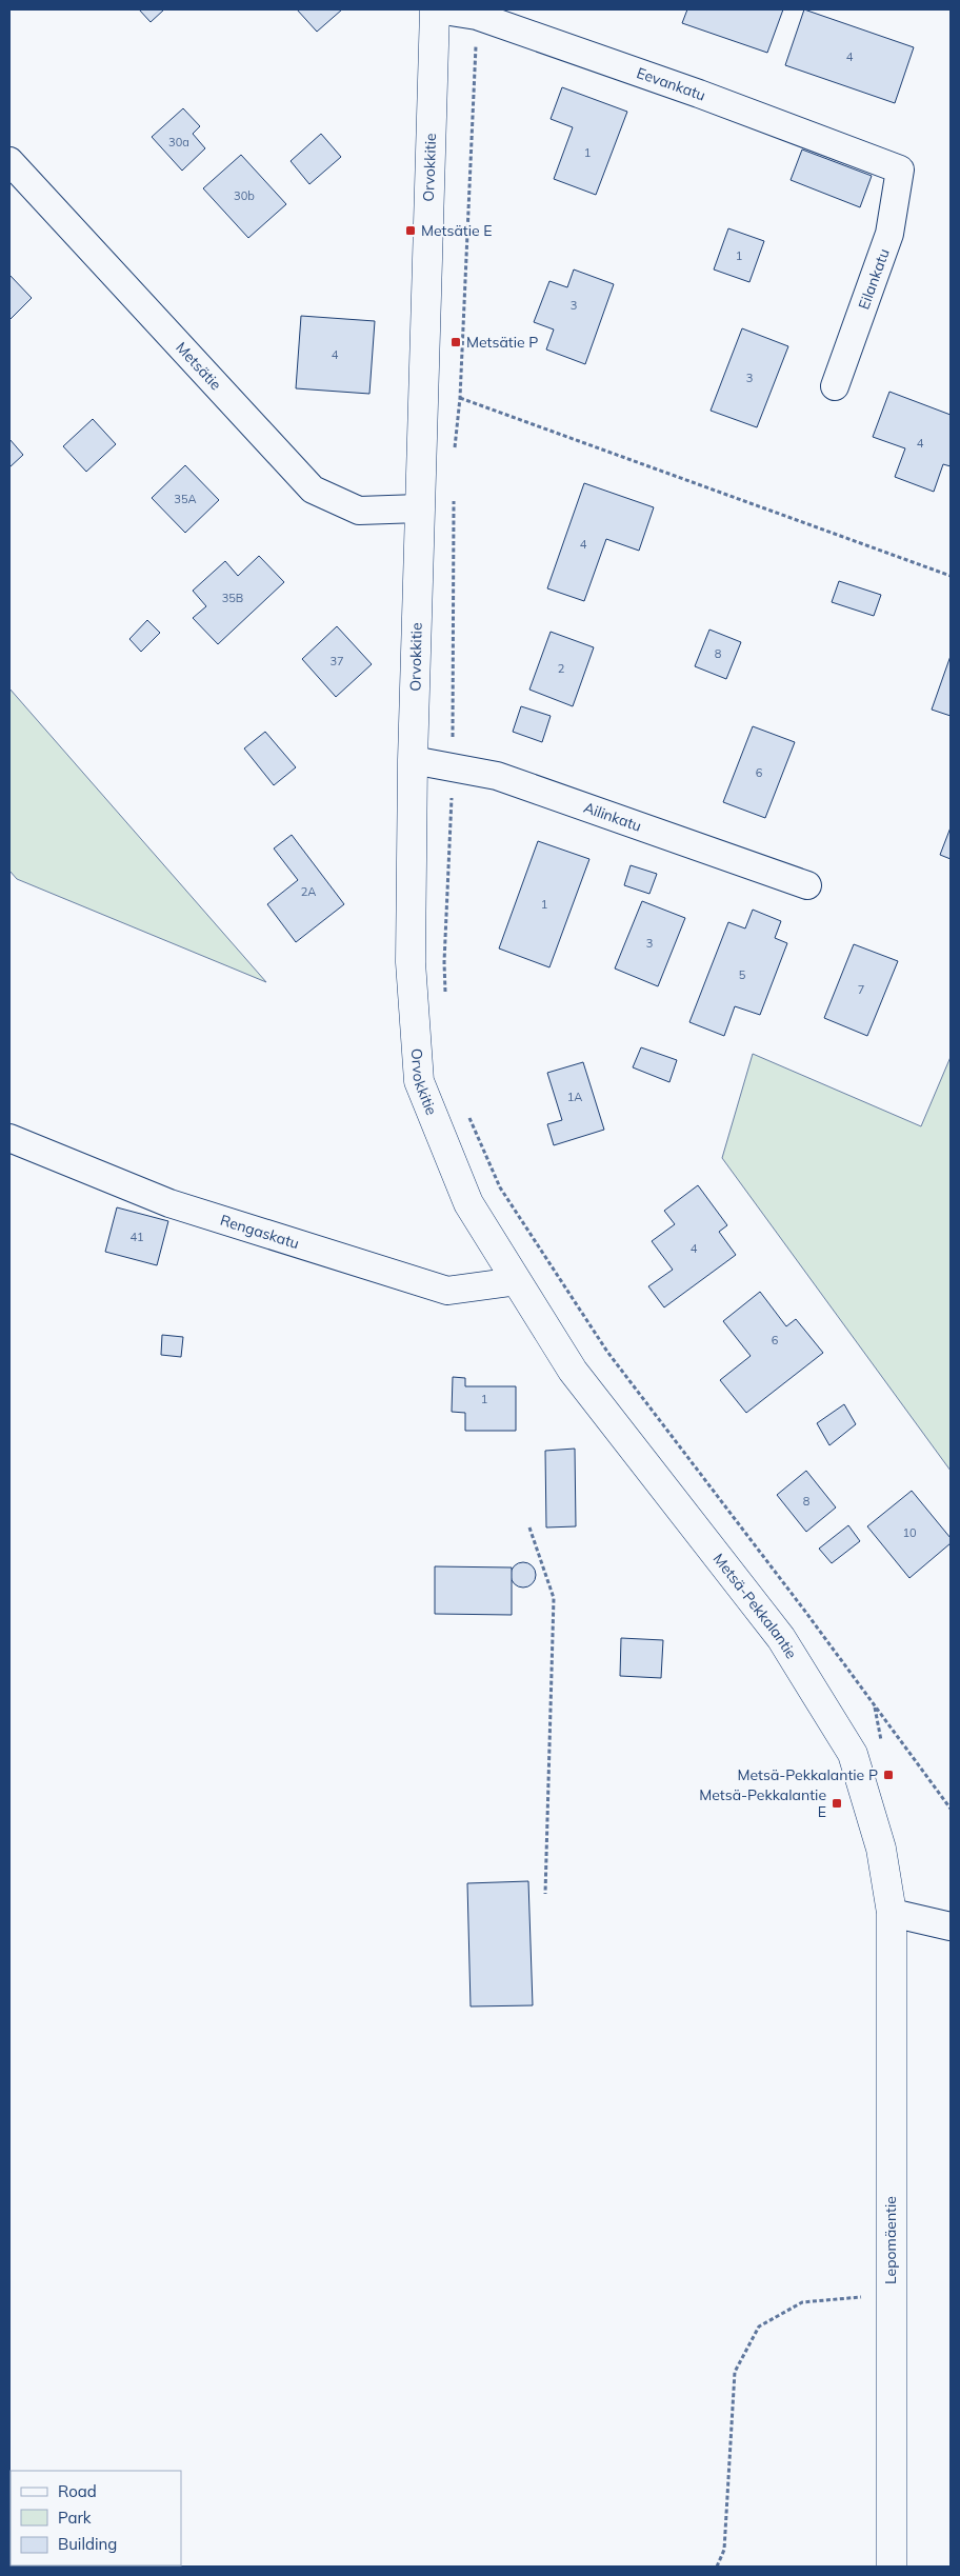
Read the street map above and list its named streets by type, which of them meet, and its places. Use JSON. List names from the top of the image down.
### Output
{
  "streets": {
    "street": [
      "Eevankatu",
      "Orvokkitie",
      "Eilankatu",
      "Metsätie",
      "Ailinkatu",
      "Rengaskatu",
      "Metsä-Pekkalantie",
      "Lepomäentie"
    ]
  },
  "crossings": [
    ["Eevankatu", "Orvokkitie"],
    ["Eevankatu", "Eilankatu"],
    ["Orvokkitie", "Metsätie"],
    ["Orvokkitie", "Ailinkatu"],
    ["Orvokkitie", "Rengaskatu"],
    ["Orvokkitie", "Metsä-Pekkalantie"],
    ["Rengaskatu", "Metsä-Pekkalantie"],
    ["Metsä-Pekkalantie", "Lepomäentie"]
  ],
  "places": {
    "transit": [
      "Metsätie E",
      "Metsätie P",
      "Metsä-Pekkalantie P",
      "Metsä-Pekkalantie E"
    ]
  },
  "house_numbers": [
    "4",
    "30a",
    "1",
    "30b",
    "1",
    "3",
    "4",
    "3",
    "4",
    "35A",
    "4",
    "35B",
    "8",
    "37",
    "2",
    "6",
    "2A",
    "1",
    "3",
    "5",
    "7",
    "1A",
    "41",
    "4",
    "6",
    "1",
    "8",
    "10"
  ],
  "legend": ["Road", "Park", "Building"]
}
